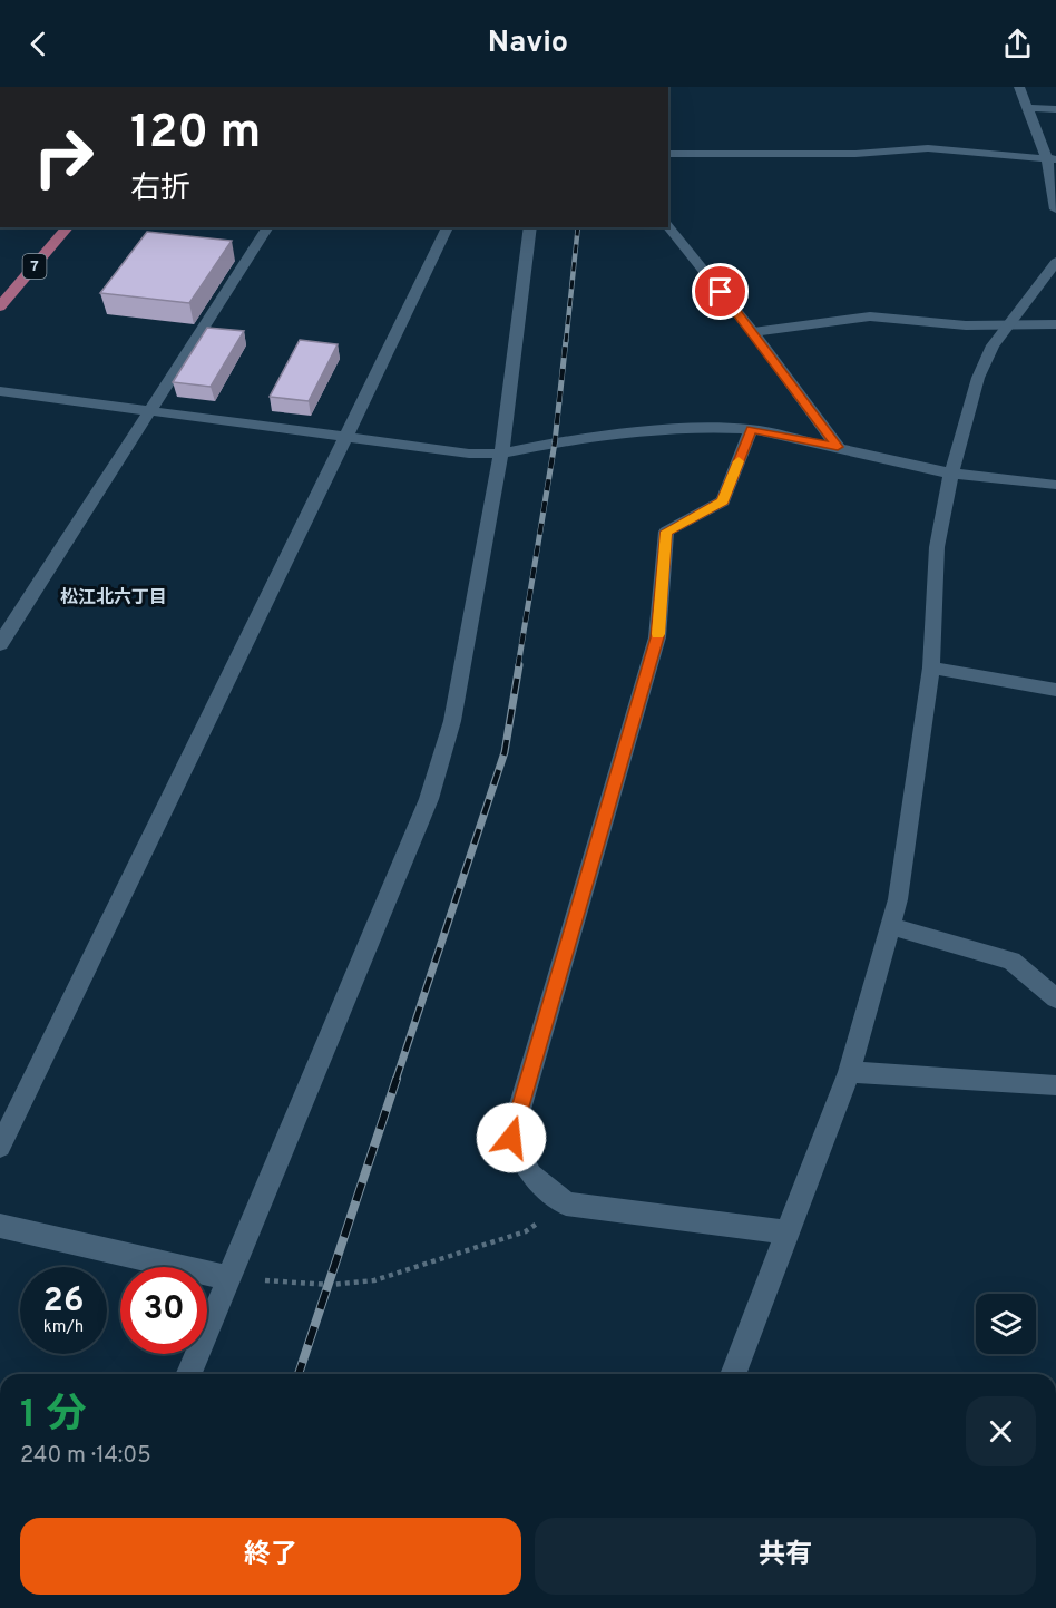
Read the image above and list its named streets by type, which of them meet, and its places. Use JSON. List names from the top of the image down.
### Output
{
  "streets": {
    "main road": ["7"]
  },
  "districts": ["松江北六丁目"],
  "page": {
    "header": "Navio",
    "turn": ["120 m", "右折"],
    "speed": "26 km/h",
    "limit": "30",
    "heading": ["1 分", "240 m · 14:05"],
    "buttons": ["終了", "共有"]
  }
}
